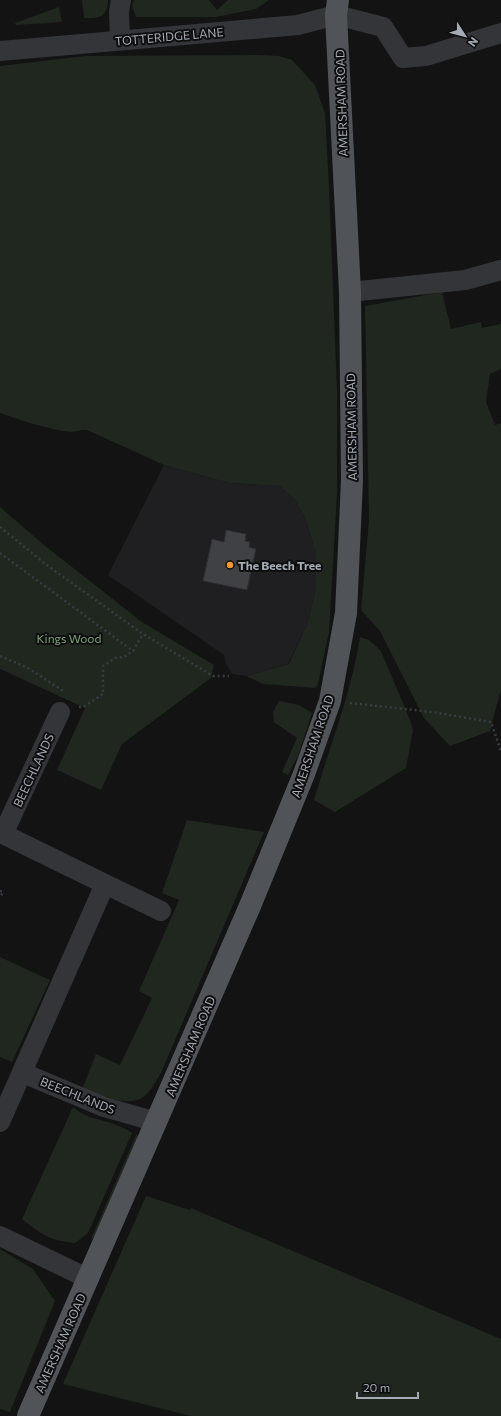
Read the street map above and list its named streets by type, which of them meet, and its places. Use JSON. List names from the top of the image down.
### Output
{
  "streets": {
    "main road": ["AMERSHAM ROAD"],
    "street": ["TOTTERIDGE LANE", "BEECHLANDS"]
  },
  "crossings": [
    ["TOTTERIDGE LANE", "AMERSHAM ROAD"],
    ["AMERSHAM ROAD", "BEECHLANDS"]
  ],
  "parks": ["Kings Wood"],
  "places": ["The Beech Tree"],
  "scale_bar": "20 m",
  "north": "bottom right"
}
